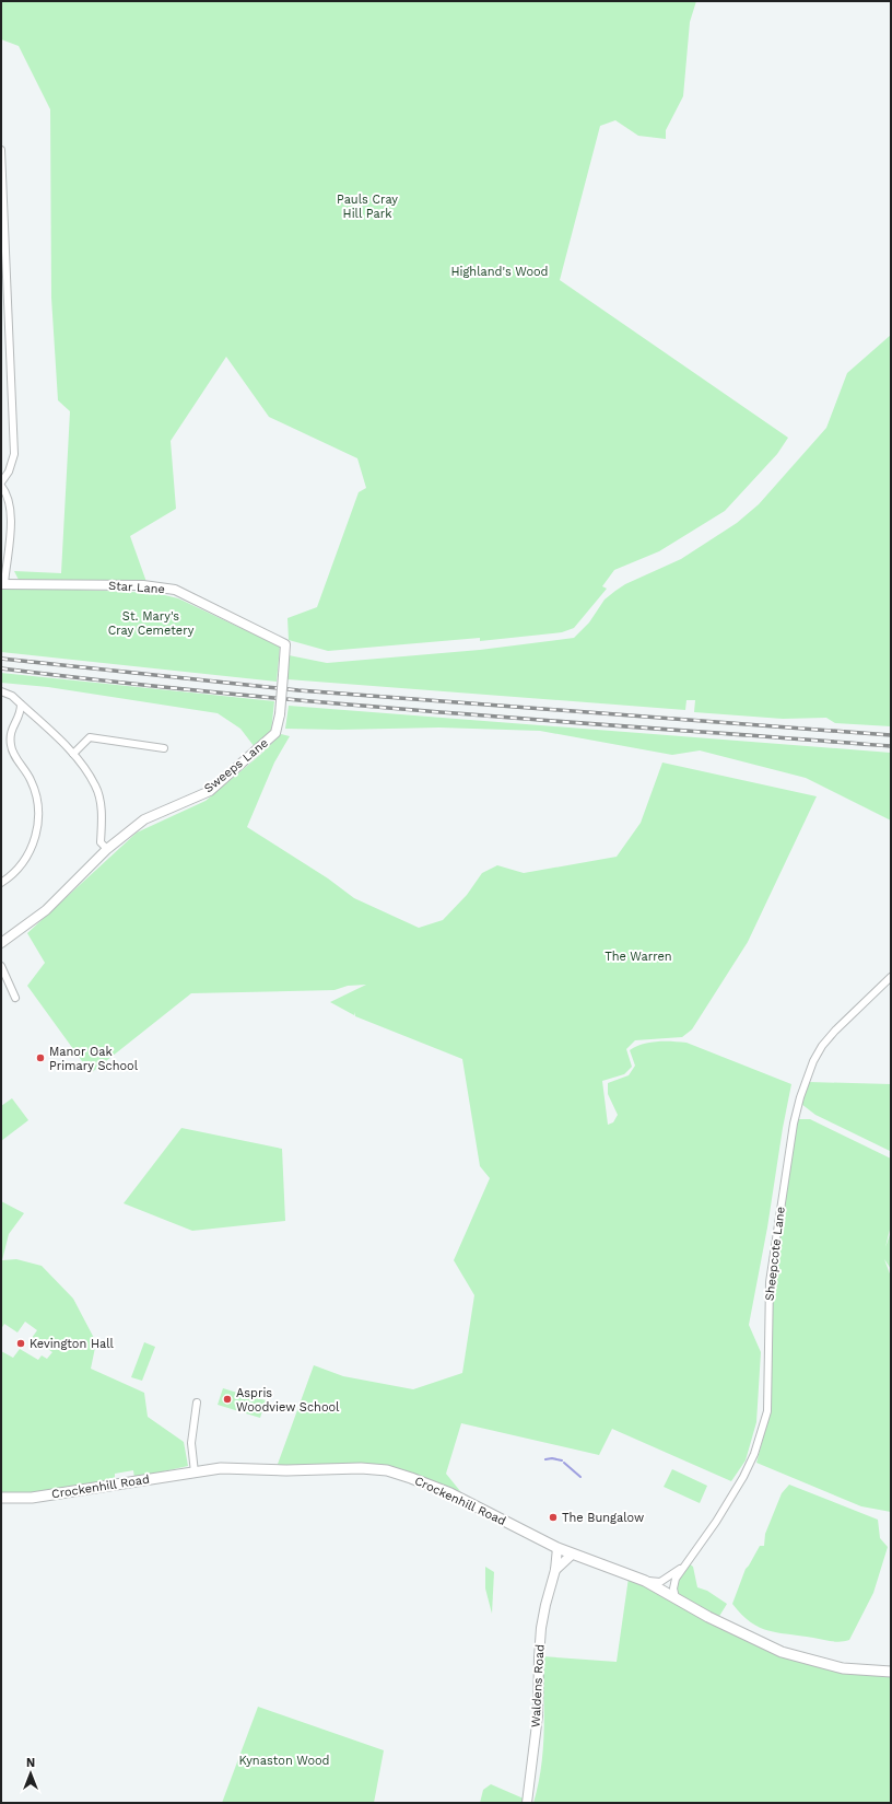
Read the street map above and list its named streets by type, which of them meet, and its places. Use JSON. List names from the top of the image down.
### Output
{
  "streets": {
    "main road": ["Crockenhill Road"],
    "street": [
      "Star Lane",
      "Sweeps Lane",
      "Sheepcote Lane",
      "Waldens Road"
    ]
  },
  "crossings": [
    ["Star Lane", "Sweeps Lane"],
    ["Sheepcote Lane", "Crockenhill Road"],
    ["Crockenhill Road", "Waldens Road"]
  ],
  "parks": [
    "Pauls Cray Hill Park",
    "Highland's Wood",
    "St. Mary's Cray Cemetery",
    "The Warren",
    "Kynaston Wood"
  ],
  "places": [
    "Manor Oak Primary School",
    "Kevington Hall",
    "Aspris Woodview School",
    "The Bungalow"
  ],
  "north": "top"
}
